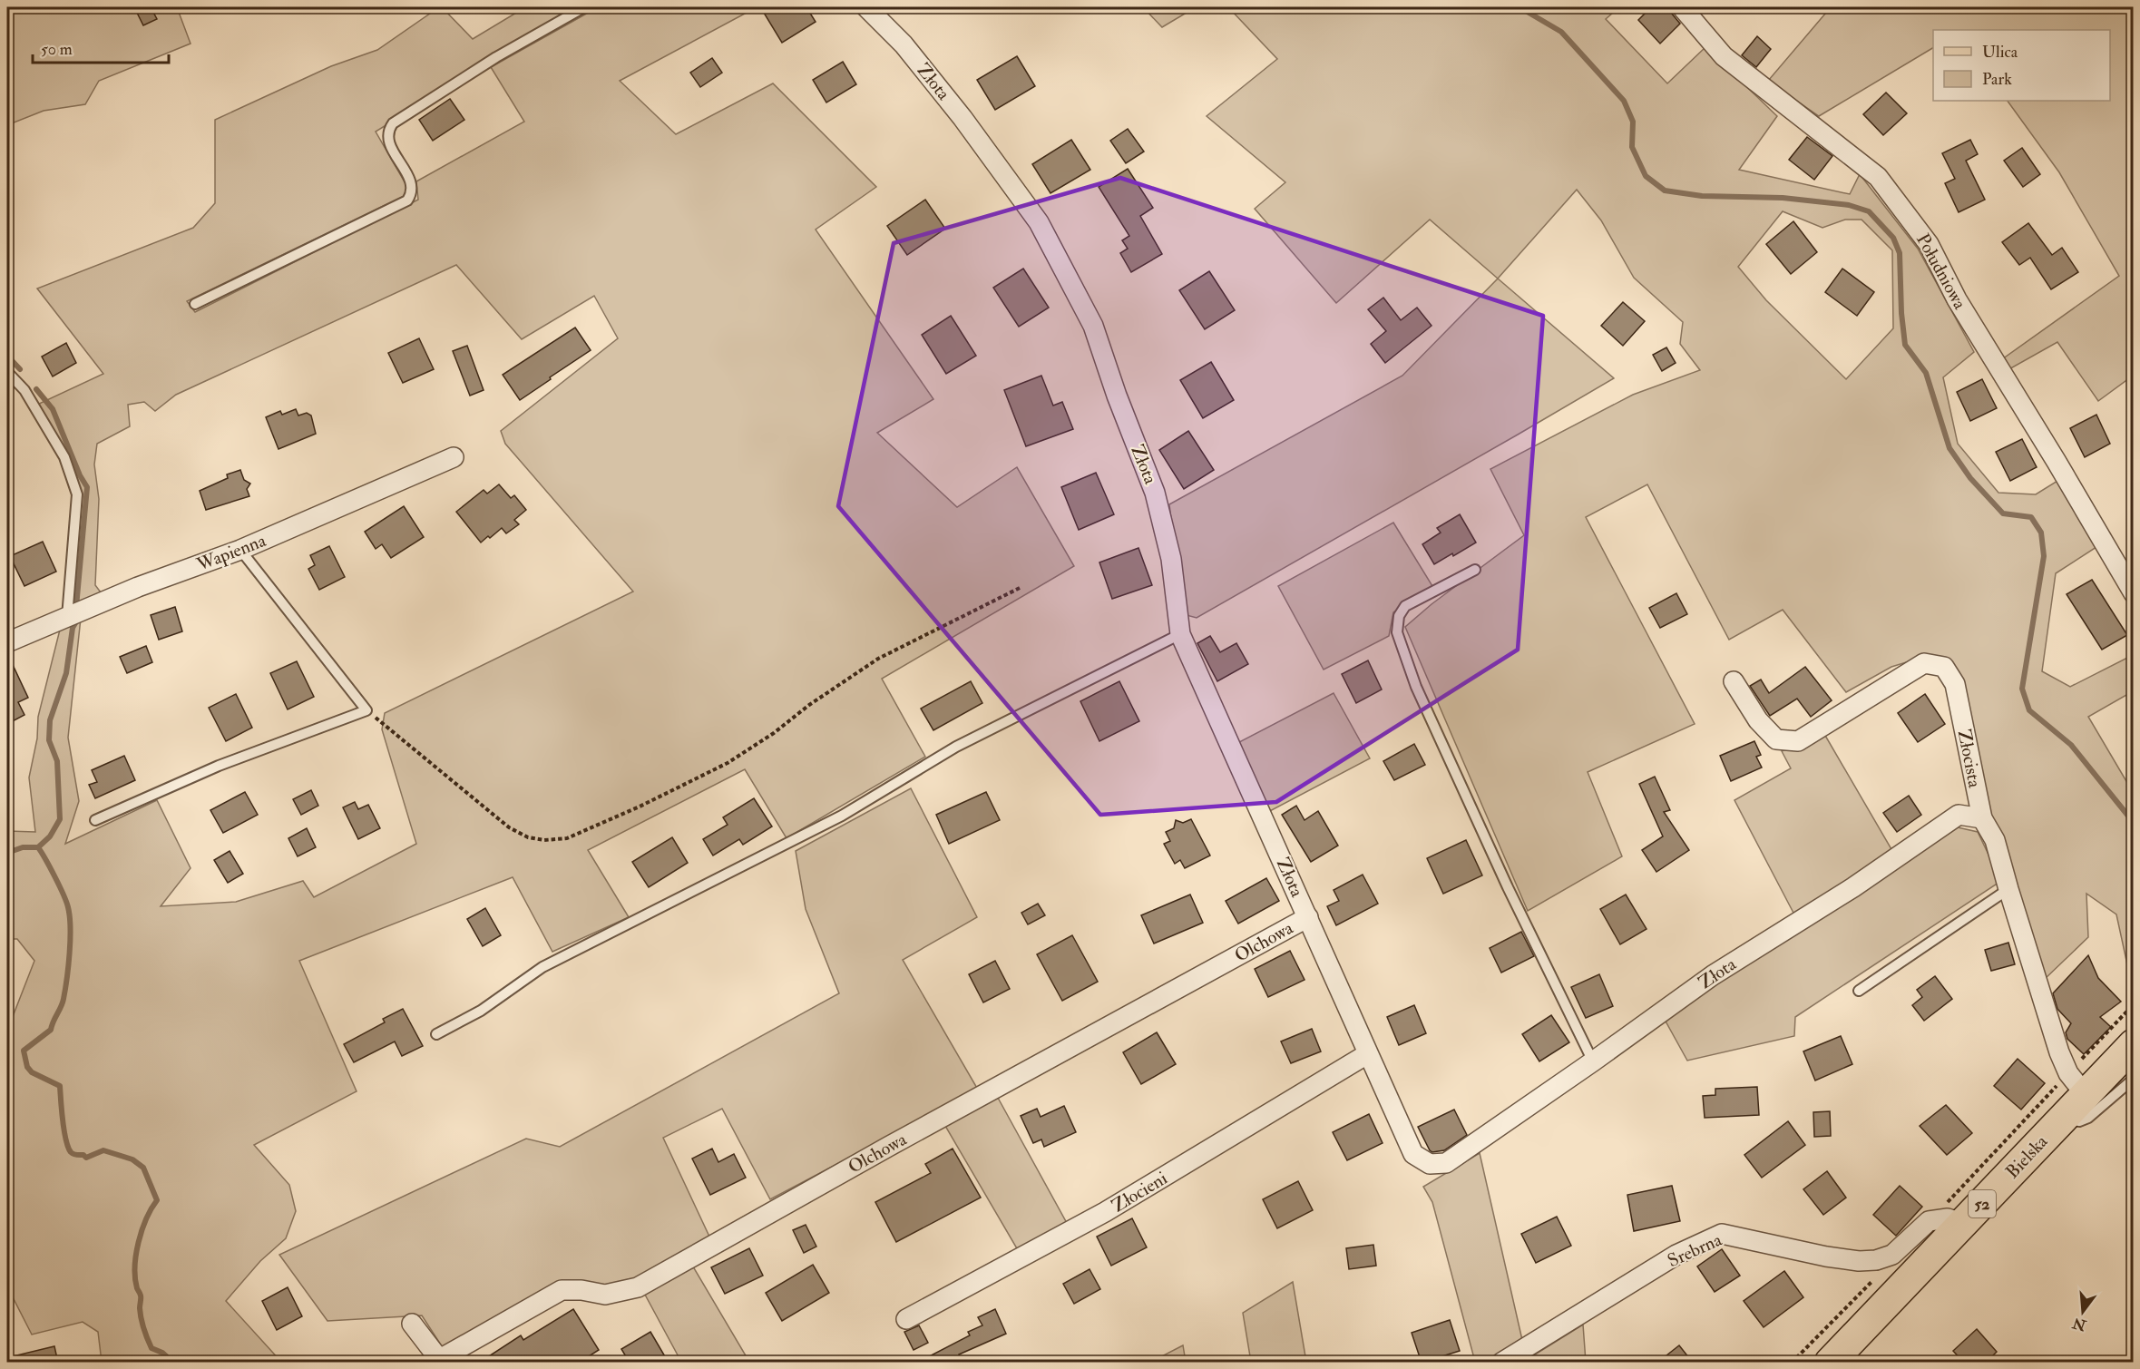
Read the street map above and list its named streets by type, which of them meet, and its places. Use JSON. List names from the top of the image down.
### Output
{
  "streets": {
    "main road": ["Bielska", "52"],
    "street": [
      "Złota",
      "Południowa",
      "Wapienna",
      "Złocista",
      "Olchowa",
      "Złocieni",
      "Srebrna"
    ]
  },
  "crossings": [
    ["Złota", "Złocista"],
    ["Złota", "Olchowa"],
    ["Złota", "Złocieni"],
    ["Złocista", "Bielska"]
  ],
  "legend": ["Ulica", "Park"],
  "scale_bar": "50 m",
  "north": "bottom"
}
